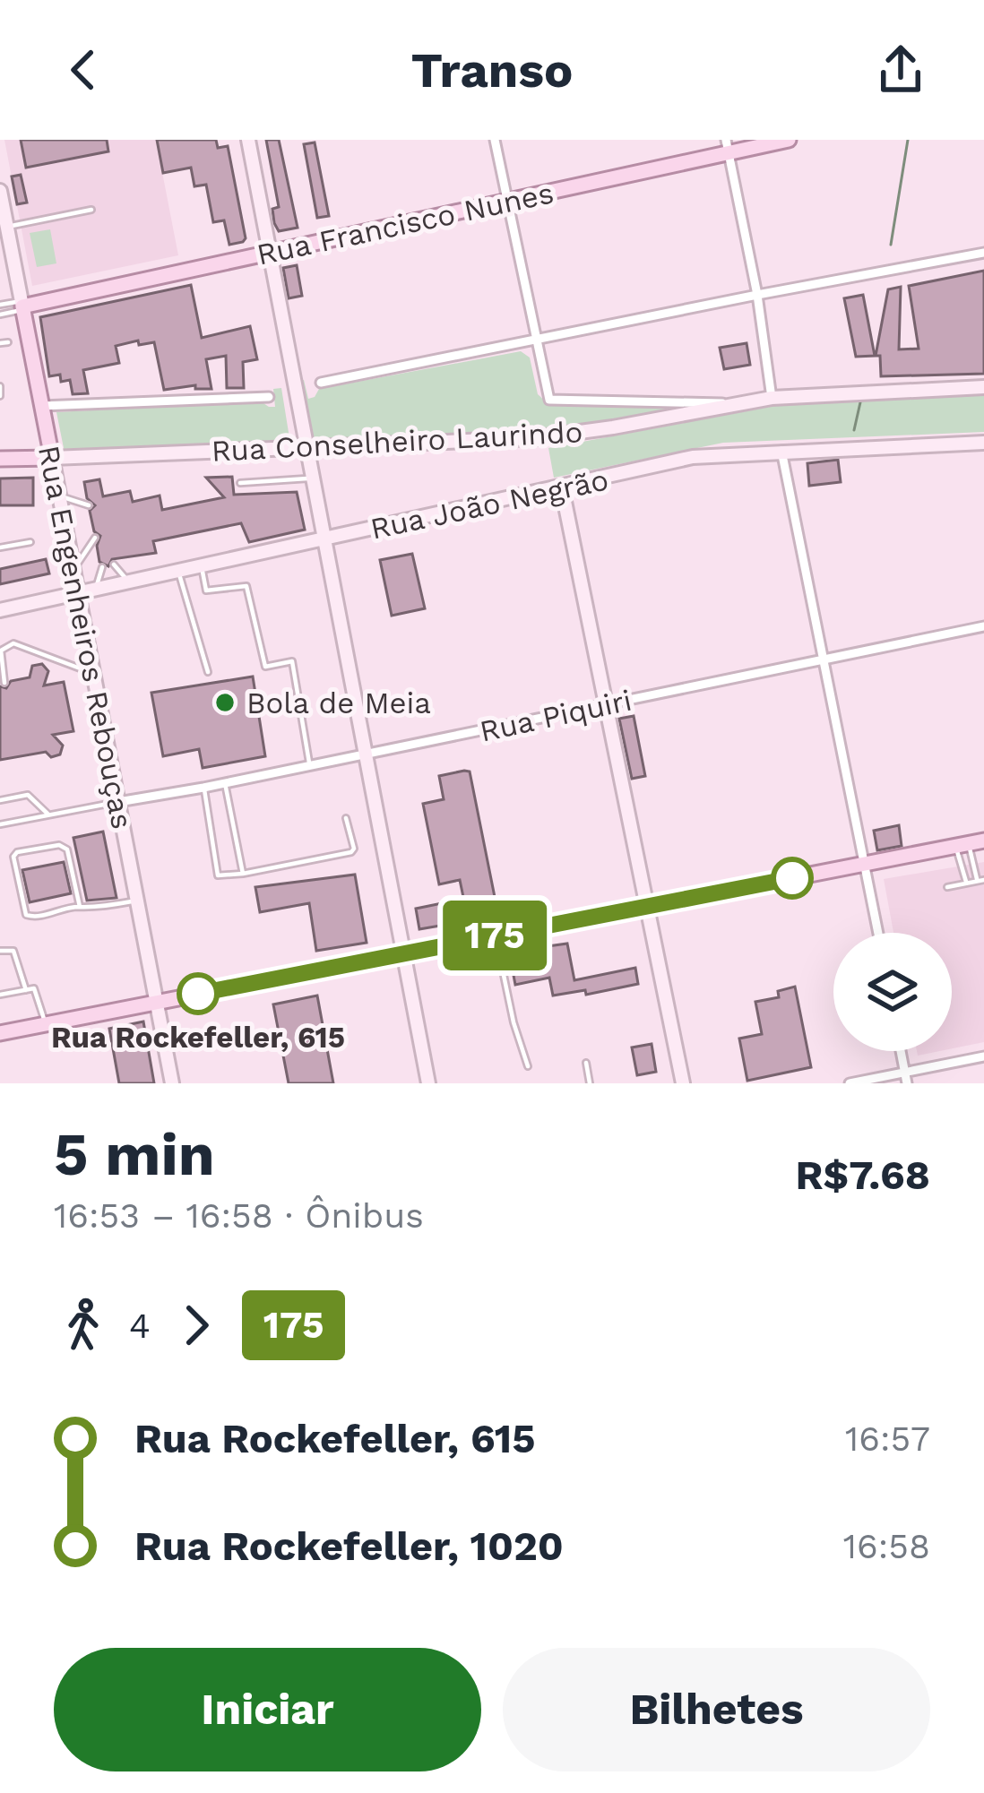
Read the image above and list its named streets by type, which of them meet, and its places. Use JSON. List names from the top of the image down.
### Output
{
  "streets": {
    "main road": [
      "Rua Francisco Nunes",
      "Rua Conselheiro Laurindo",
      "Rua João Negrão",
      "Rua Engenheiros Rebouças"
    ],
    "street": ["Rua Piquiri"]
  },
  "crossings": [
    ["Rua Francisco Nunes", "Rua Engenheiros Rebouças"],
    ["Rua Conselheiro Laurindo", "Rua Engenheiros Rebouças"],
    ["Rua João Negrão", "Rua Engenheiros Rebouças"],
    ["Rua Engenheiros Rebouças", "Rua Piquiri"]
  ],
  "places": ["Bola de Meia", "Rua Rockefeller, 615"],
  "lines": ["bus line 175"],
  "page": {
    "header": "Transo",
    "on_map": "175",
    "heading": ["5 min", "16:53 – 16:58 · Ônibus", "R$7.68"],
    "legs": ["4", "175"],
    "list": [
      {
        "name": "Rua Rockefeller, 615",
        "value": "16:57"
      },
      {
        "name": "Rua Rockefeller, 1020",
        "value": "16:58"
      }
    ],
    "buttons": ["Iniciar", "Bilhetes"]
  }
}
